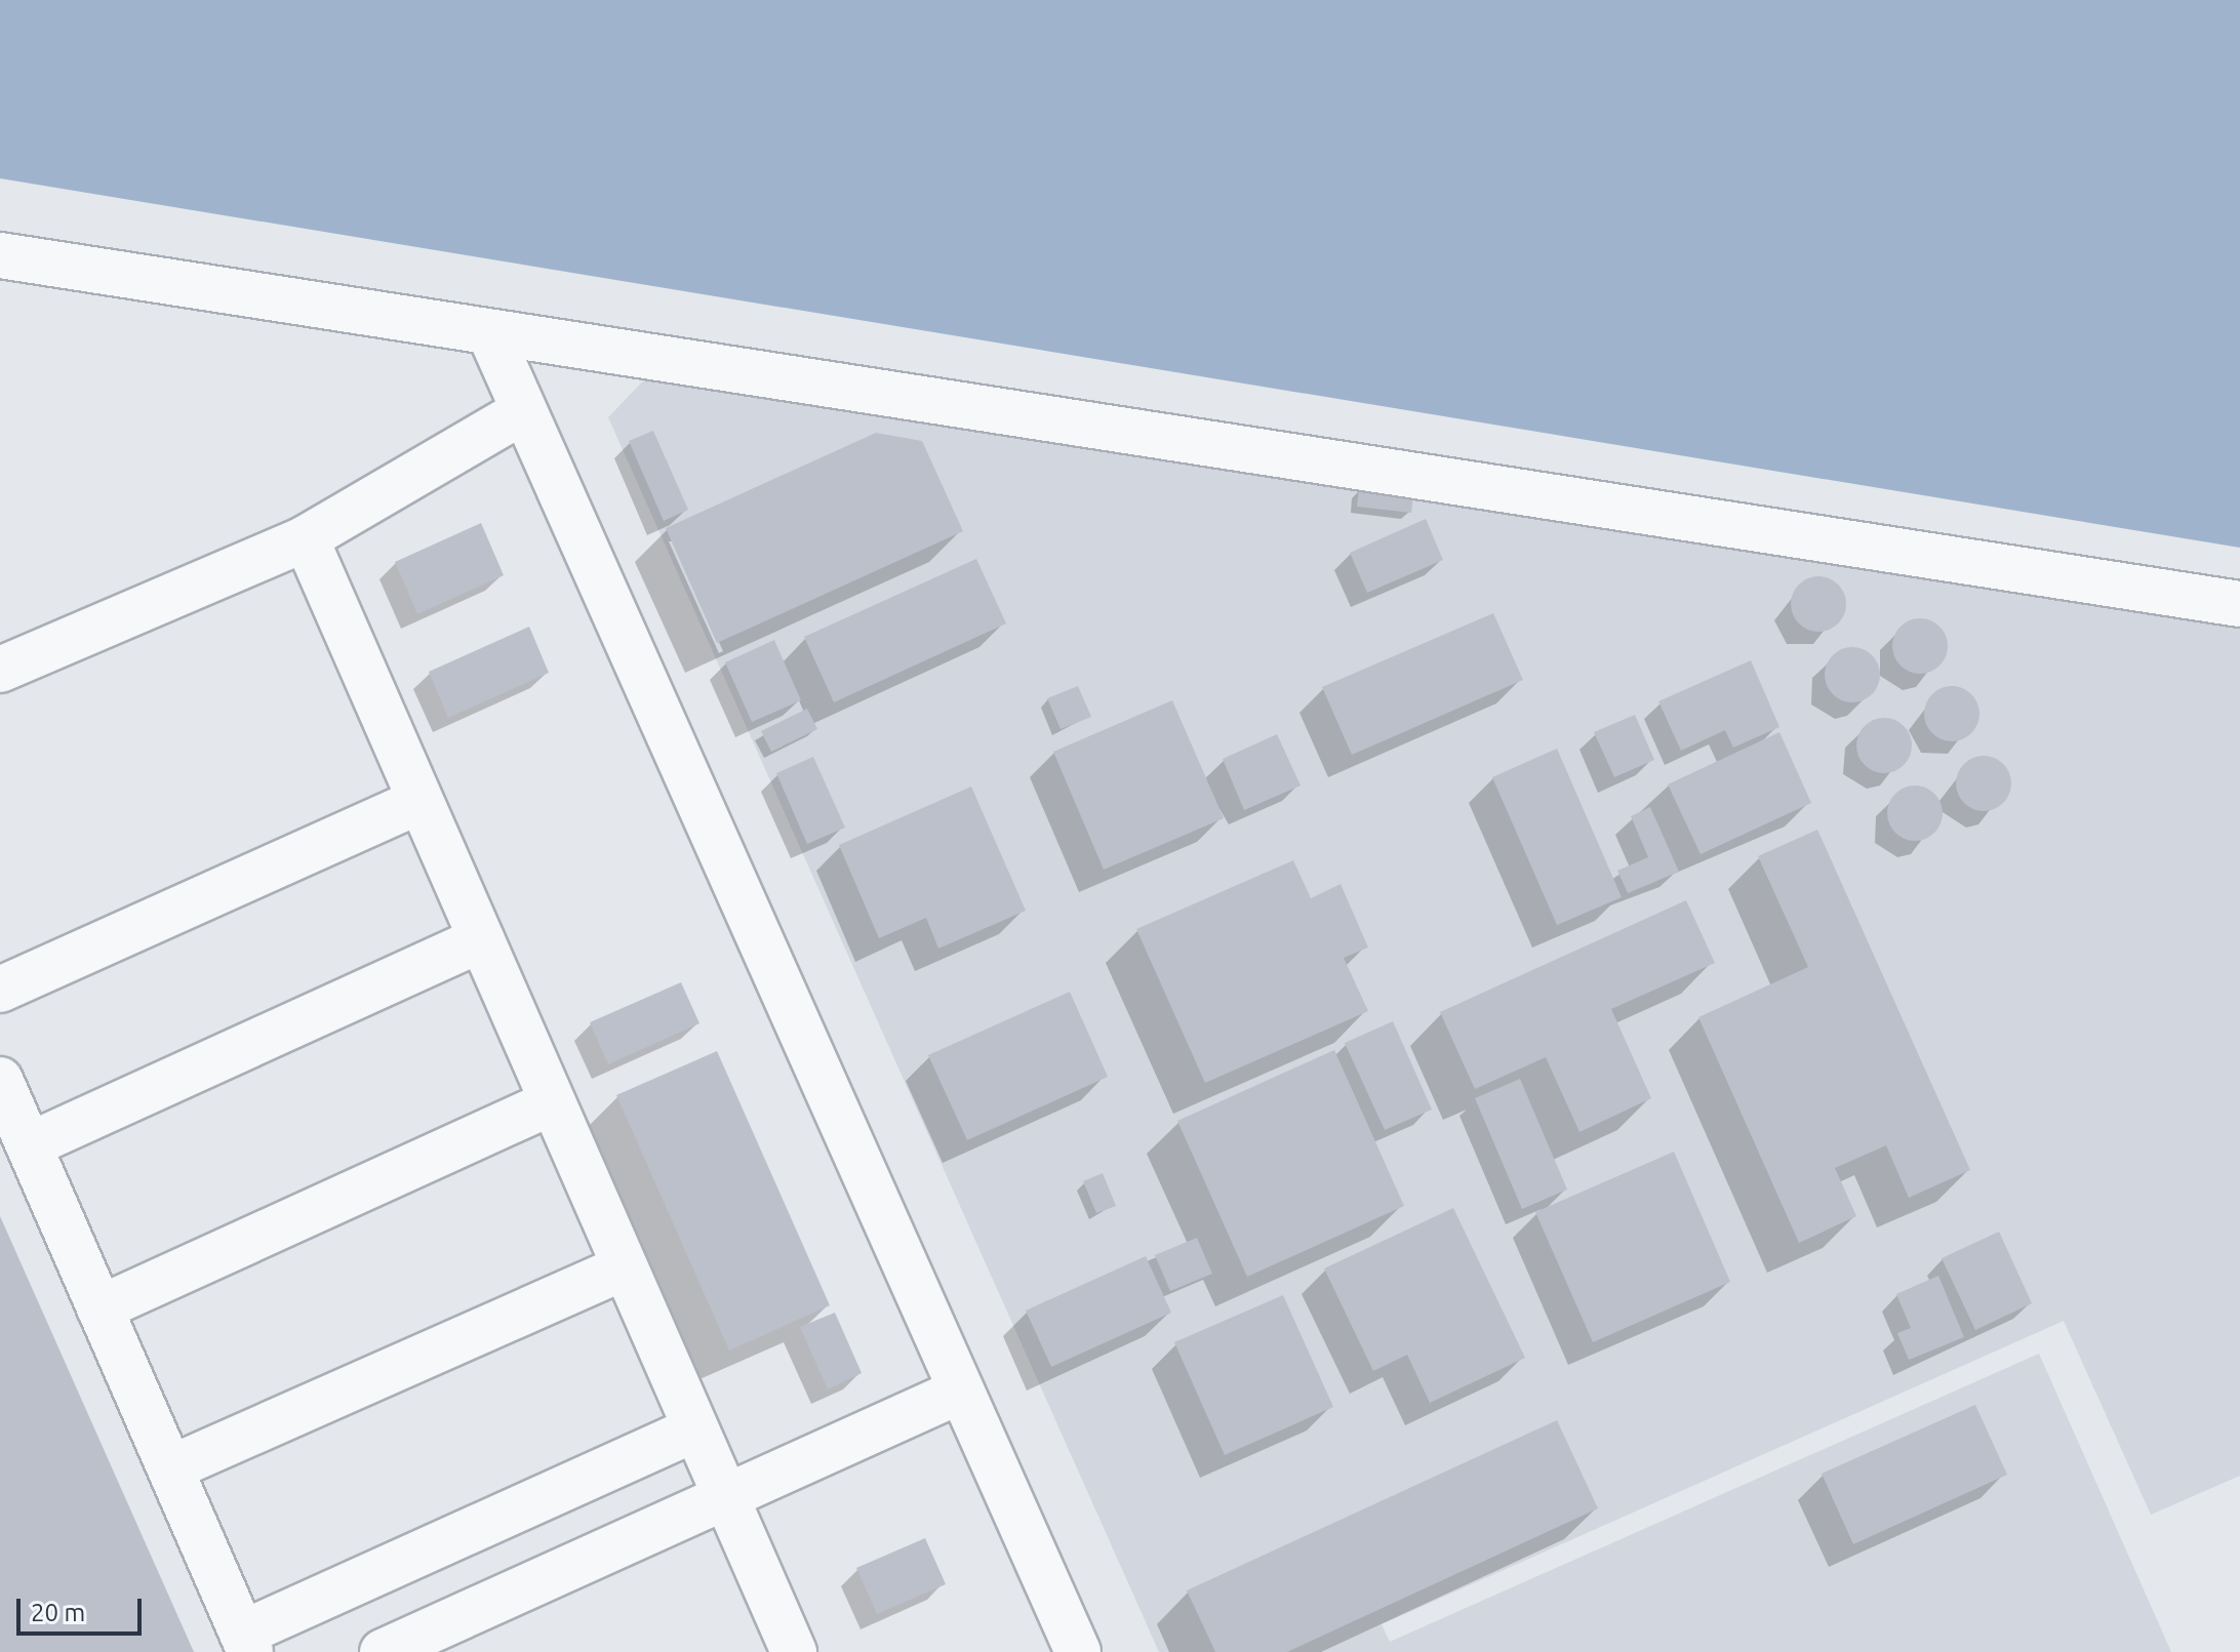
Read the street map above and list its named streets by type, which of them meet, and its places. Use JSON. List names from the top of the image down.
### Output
{
  "scale_bar": "20 m"
}
